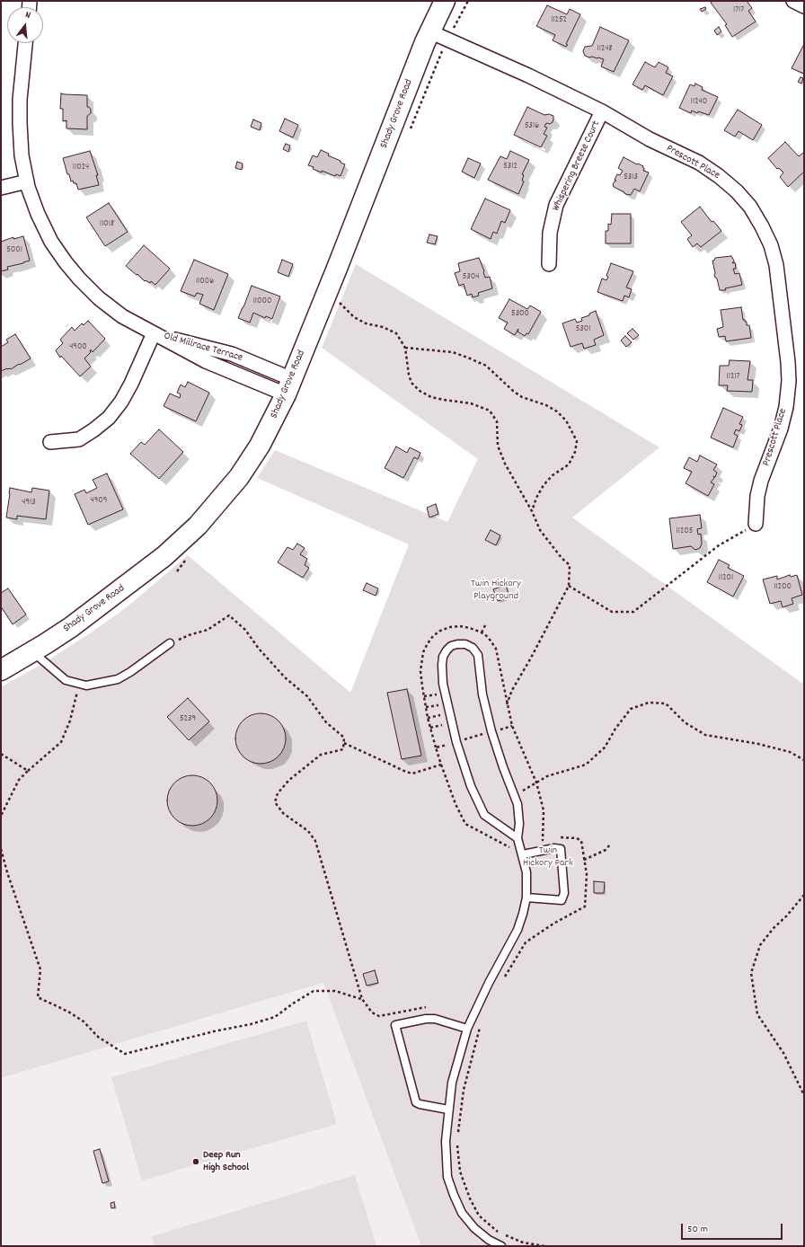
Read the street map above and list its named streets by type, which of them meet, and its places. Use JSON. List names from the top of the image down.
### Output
{
  "streets": {
    "main road": ["Shady Grove Road"],
    "street": ["Prescott Place", "Whispering Breeze Court", "Old Millrace Terrace"]
  },
  "crossings": [
    ["Shady Grove Road", "Prescott Place"],
    ["Shady Grove Road", "Old Millrace Terrace"],
    ["Prescott Place", "Whispering Breeze Court"]
  ],
  "parks": ["Twin Hickory Playground", "Twin Hickory Park"],
  "places": ["Deep Run High School"],
  "house_numbers": [
    "1717",
    "11252",
    "11248",
    "11240",
    "5316",
    "5312",
    "11024",
    "5313",
    "11018",
    "5001",
    "5304",
    "11006",
    "11000",
    "5300",
    "5301",
    "4900",
    "11217",
    "4909",
    "4913",
    "11205",
    "11201",
    "11200",
    "5239"
  ],
  "scale_bar": "50 m",
  "north": "top"
}
